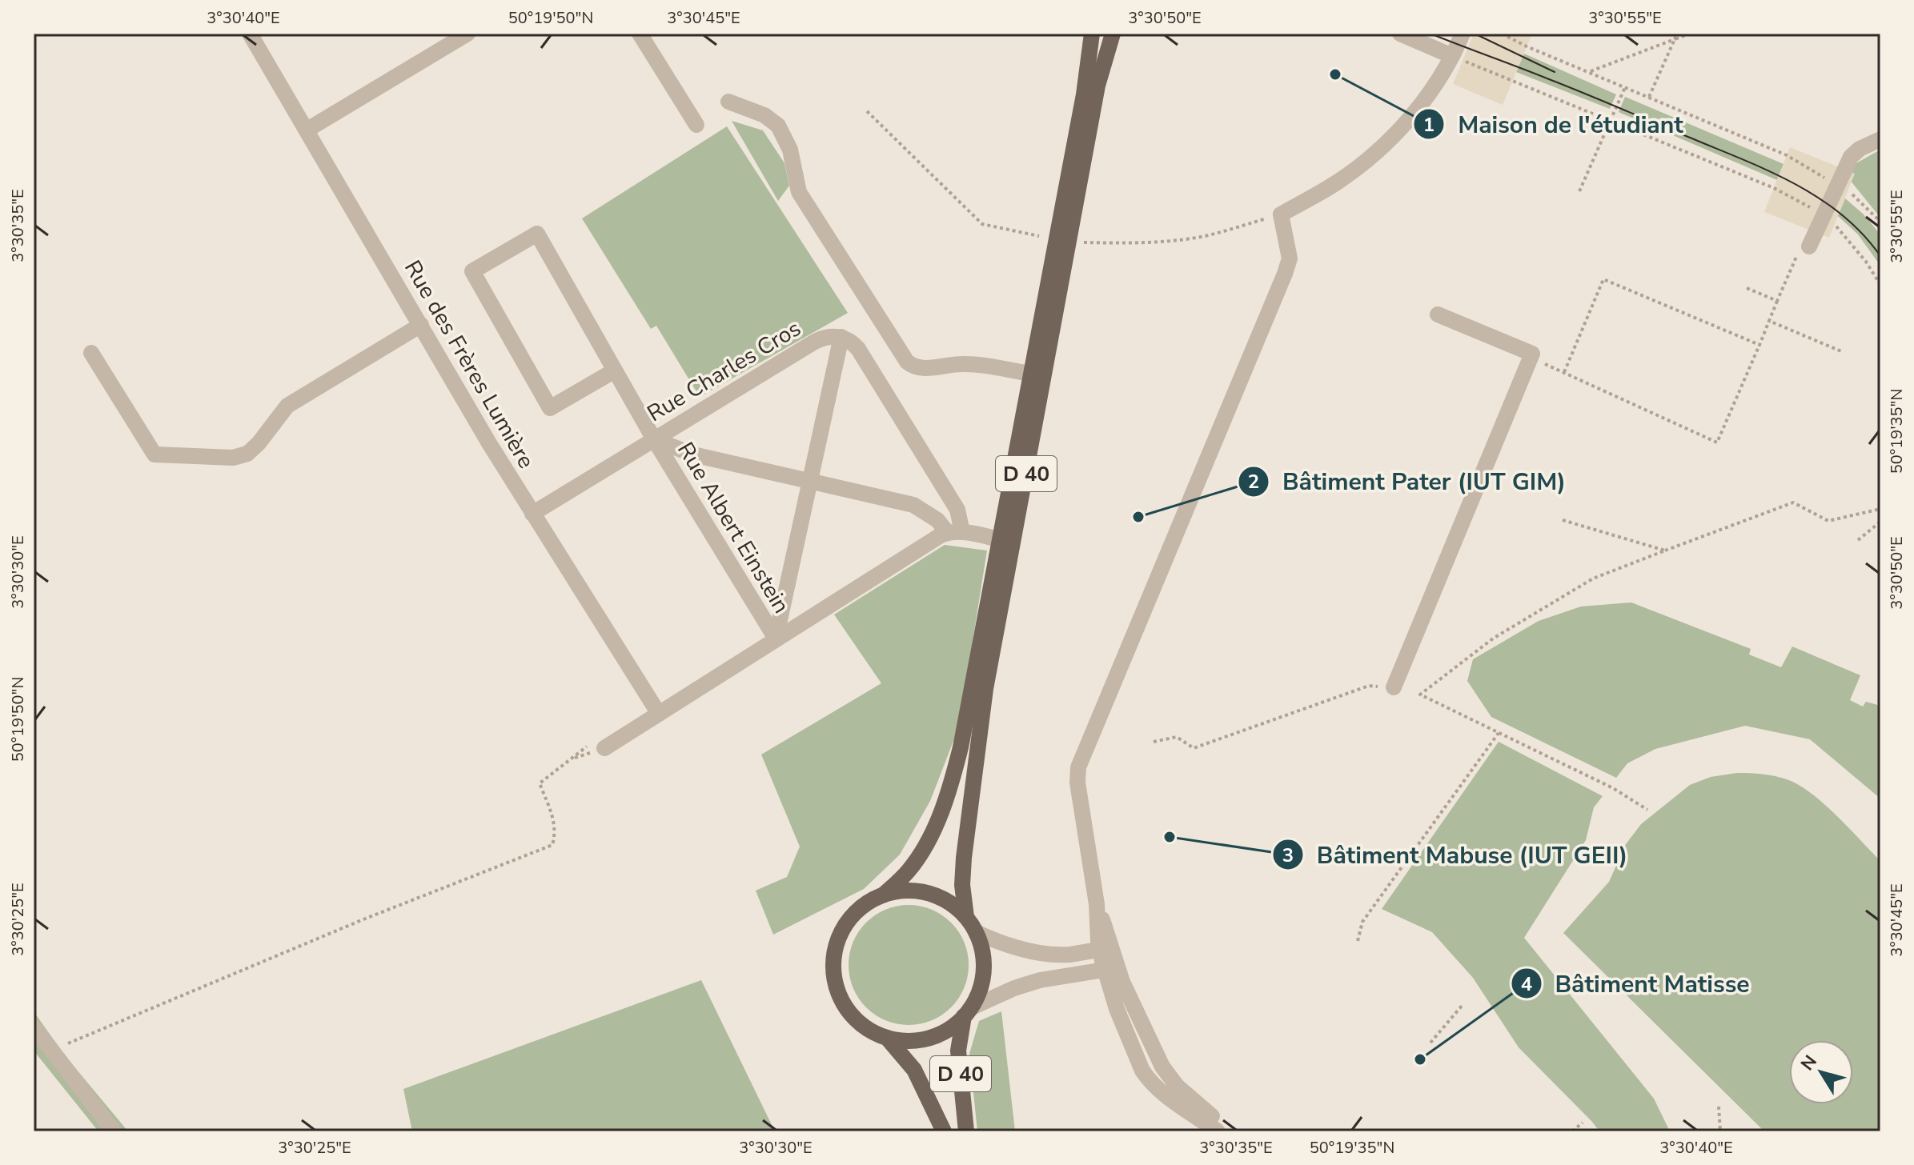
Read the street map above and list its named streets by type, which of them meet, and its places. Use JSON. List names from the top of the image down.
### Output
{
  "streets": {
    "main road": ["D 40"],
    "street": ["Rue des Frères Lumière", "Rue Charles Cros", "Rue Albert Einstein"]
  },
  "crossings": [
    ["Rue des Frères Lumière", "Rue Charles Cros"],
    ["Rue Charles Cros", "Rue Albert Einstein"]
  ],
  "places": [
    "Maison de l'étudiant",
    "Bâtiment Pater (IUT GIM)",
    "Bâtiment Mabuse (IUT GEII)",
    "Bâtiment Matisse"
  ],
  "north": "top left",
  "coordinates": [
    "3°30'40\"E",
    "50°19'50\"N",
    "3°30'45\"E",
    "3°30'50\"E",
    "3°30'55\"E",
    "3°30'35\"E",
    "50°19'35\"N",
    "3°30'30\"E",
    "3°30'25\"E"
  ]
}
